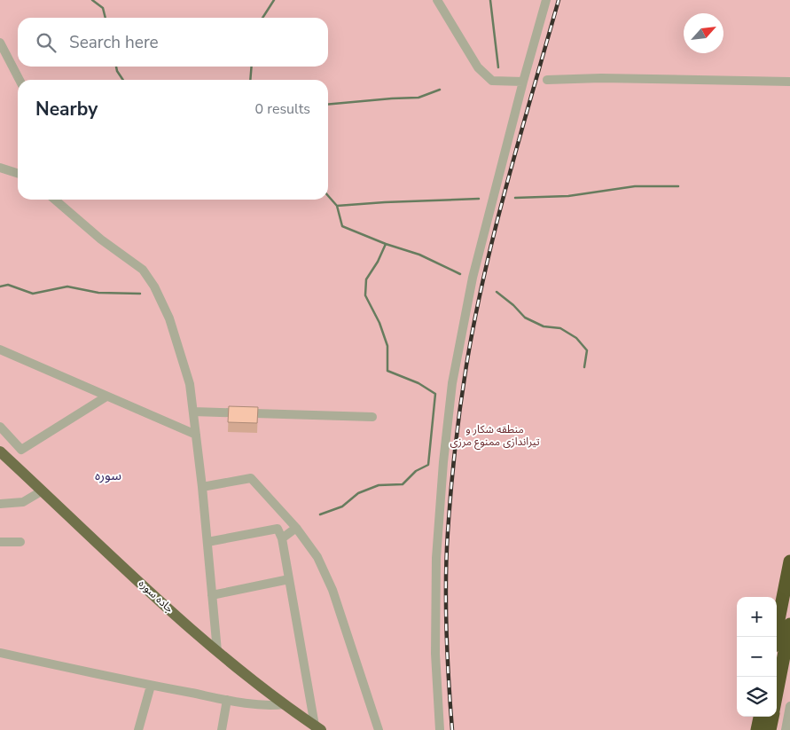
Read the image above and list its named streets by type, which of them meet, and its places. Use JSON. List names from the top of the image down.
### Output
{
  "streets": {
    "main road": ["جاده سوره"]
  },
  "districts": ["سوره"],
  "parks": ["منطقه شکار و تیراندازی ممنوع مرزی"],
  "north": "top right",
  "page": {
    "search": "Search here",
    "heading": ["Nearby", "0 results"],
    "map_buttons": ["+", "−"]
  }
}
